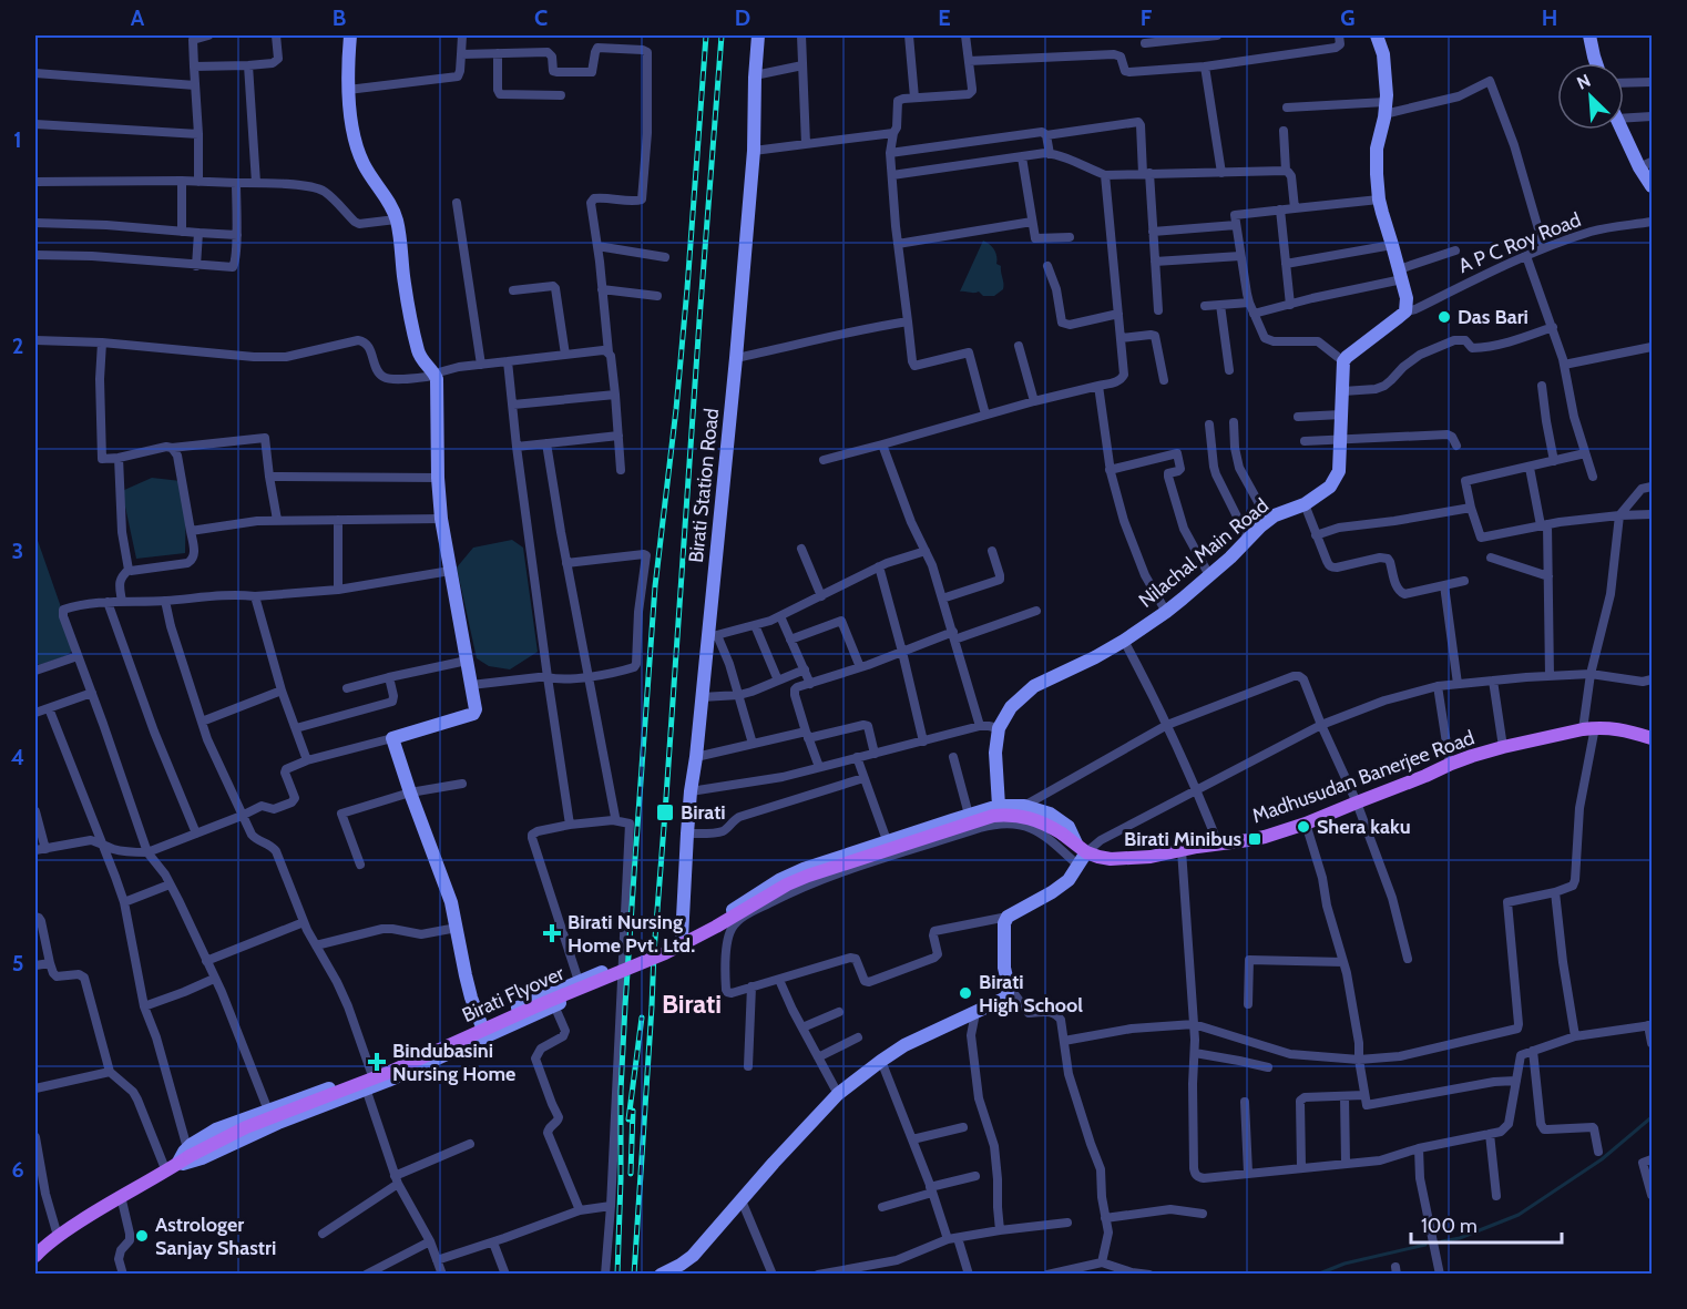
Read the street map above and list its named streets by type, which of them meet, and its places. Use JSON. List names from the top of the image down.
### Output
{
  "streets": {
    "main road": ["Madhusudan Banerjee Road", "Birati Flyover"],
    "street": ["A P C Roy Road", "Birati Station Road", "Nilachal Main Road"]
  },
  "crossings": [
    ["Madhusudan Banerjee Road", "Birati Flyover"]
  ],
  "districts": ["Birati"],
  "places": {
    "other": [
      "Das Bari",
      "Shera kaku",
      "Birati High School",
      "Astrologer Sanjay Shastri"
    ],
    "transit": ["Birati", "Birati Minibus"],
    "health": ["Birati Nursing Home Pvt. Ltd.", "Bindubasini Nursing Home"]
  },
  "scale_bar": "100 m",
  "north": "top left",
  "grid": {
    "columns": [
      "A",
      "B",
      "C",
      "D",
      "E",
      "F",
      "G",
      "H"
    ],
    "rows": [
      "1",
      "2",
      "3",
      "4",
      "5",
      "6"
    ]
  }
}
